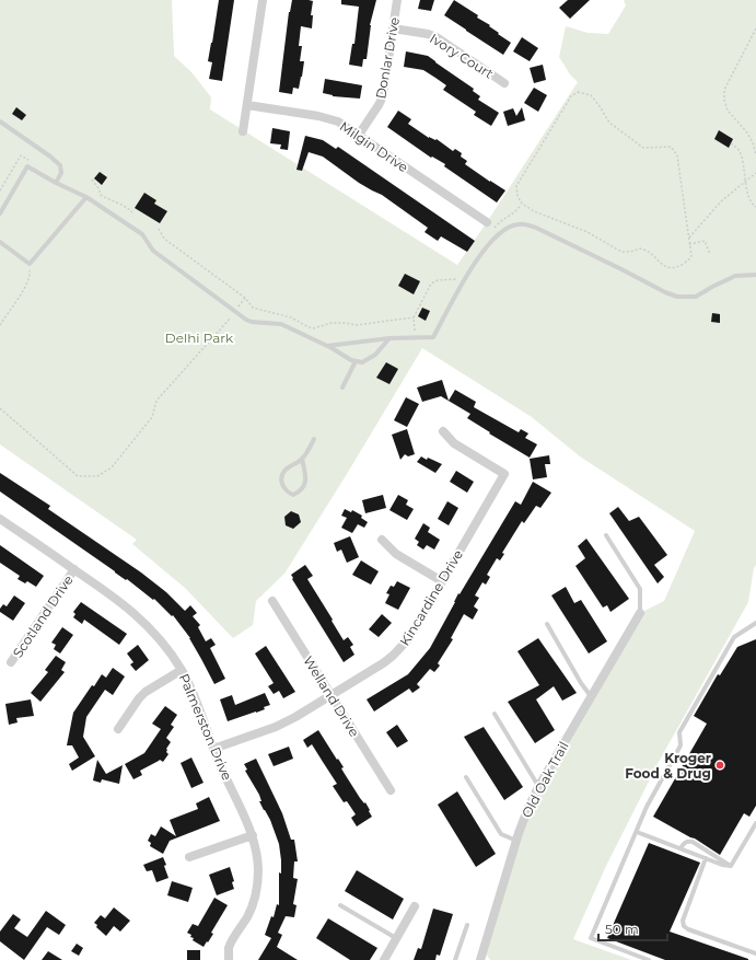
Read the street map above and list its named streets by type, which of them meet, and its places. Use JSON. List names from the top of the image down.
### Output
{
  "streets": {
    "street": [
      "Ivory Court",
      "Donlar Drive",
      "Milgin Drive",
      "Kincardine Drive",
      "Scotland Drive",
      "Welland Drive",
      "Palmerston Drive",
      "Old Oak Trail"
    ]
  },
  "crossings": [
    ["Ivory Court", "Donlar Drive"],
    ["Donlar Drive", "Milgin Drive"],
    ["Kincardine Drive", "Welland Drive"],
    ["Kincardine Drive", "Palmerston Drive"],
    ["Scotland Drive", "Palmerston Drive"]
  ],
  "parks": ["Delhi Park"],
  "places": ["Kroger Food & Drug"],
  "scale_bar": "50 m"
}
